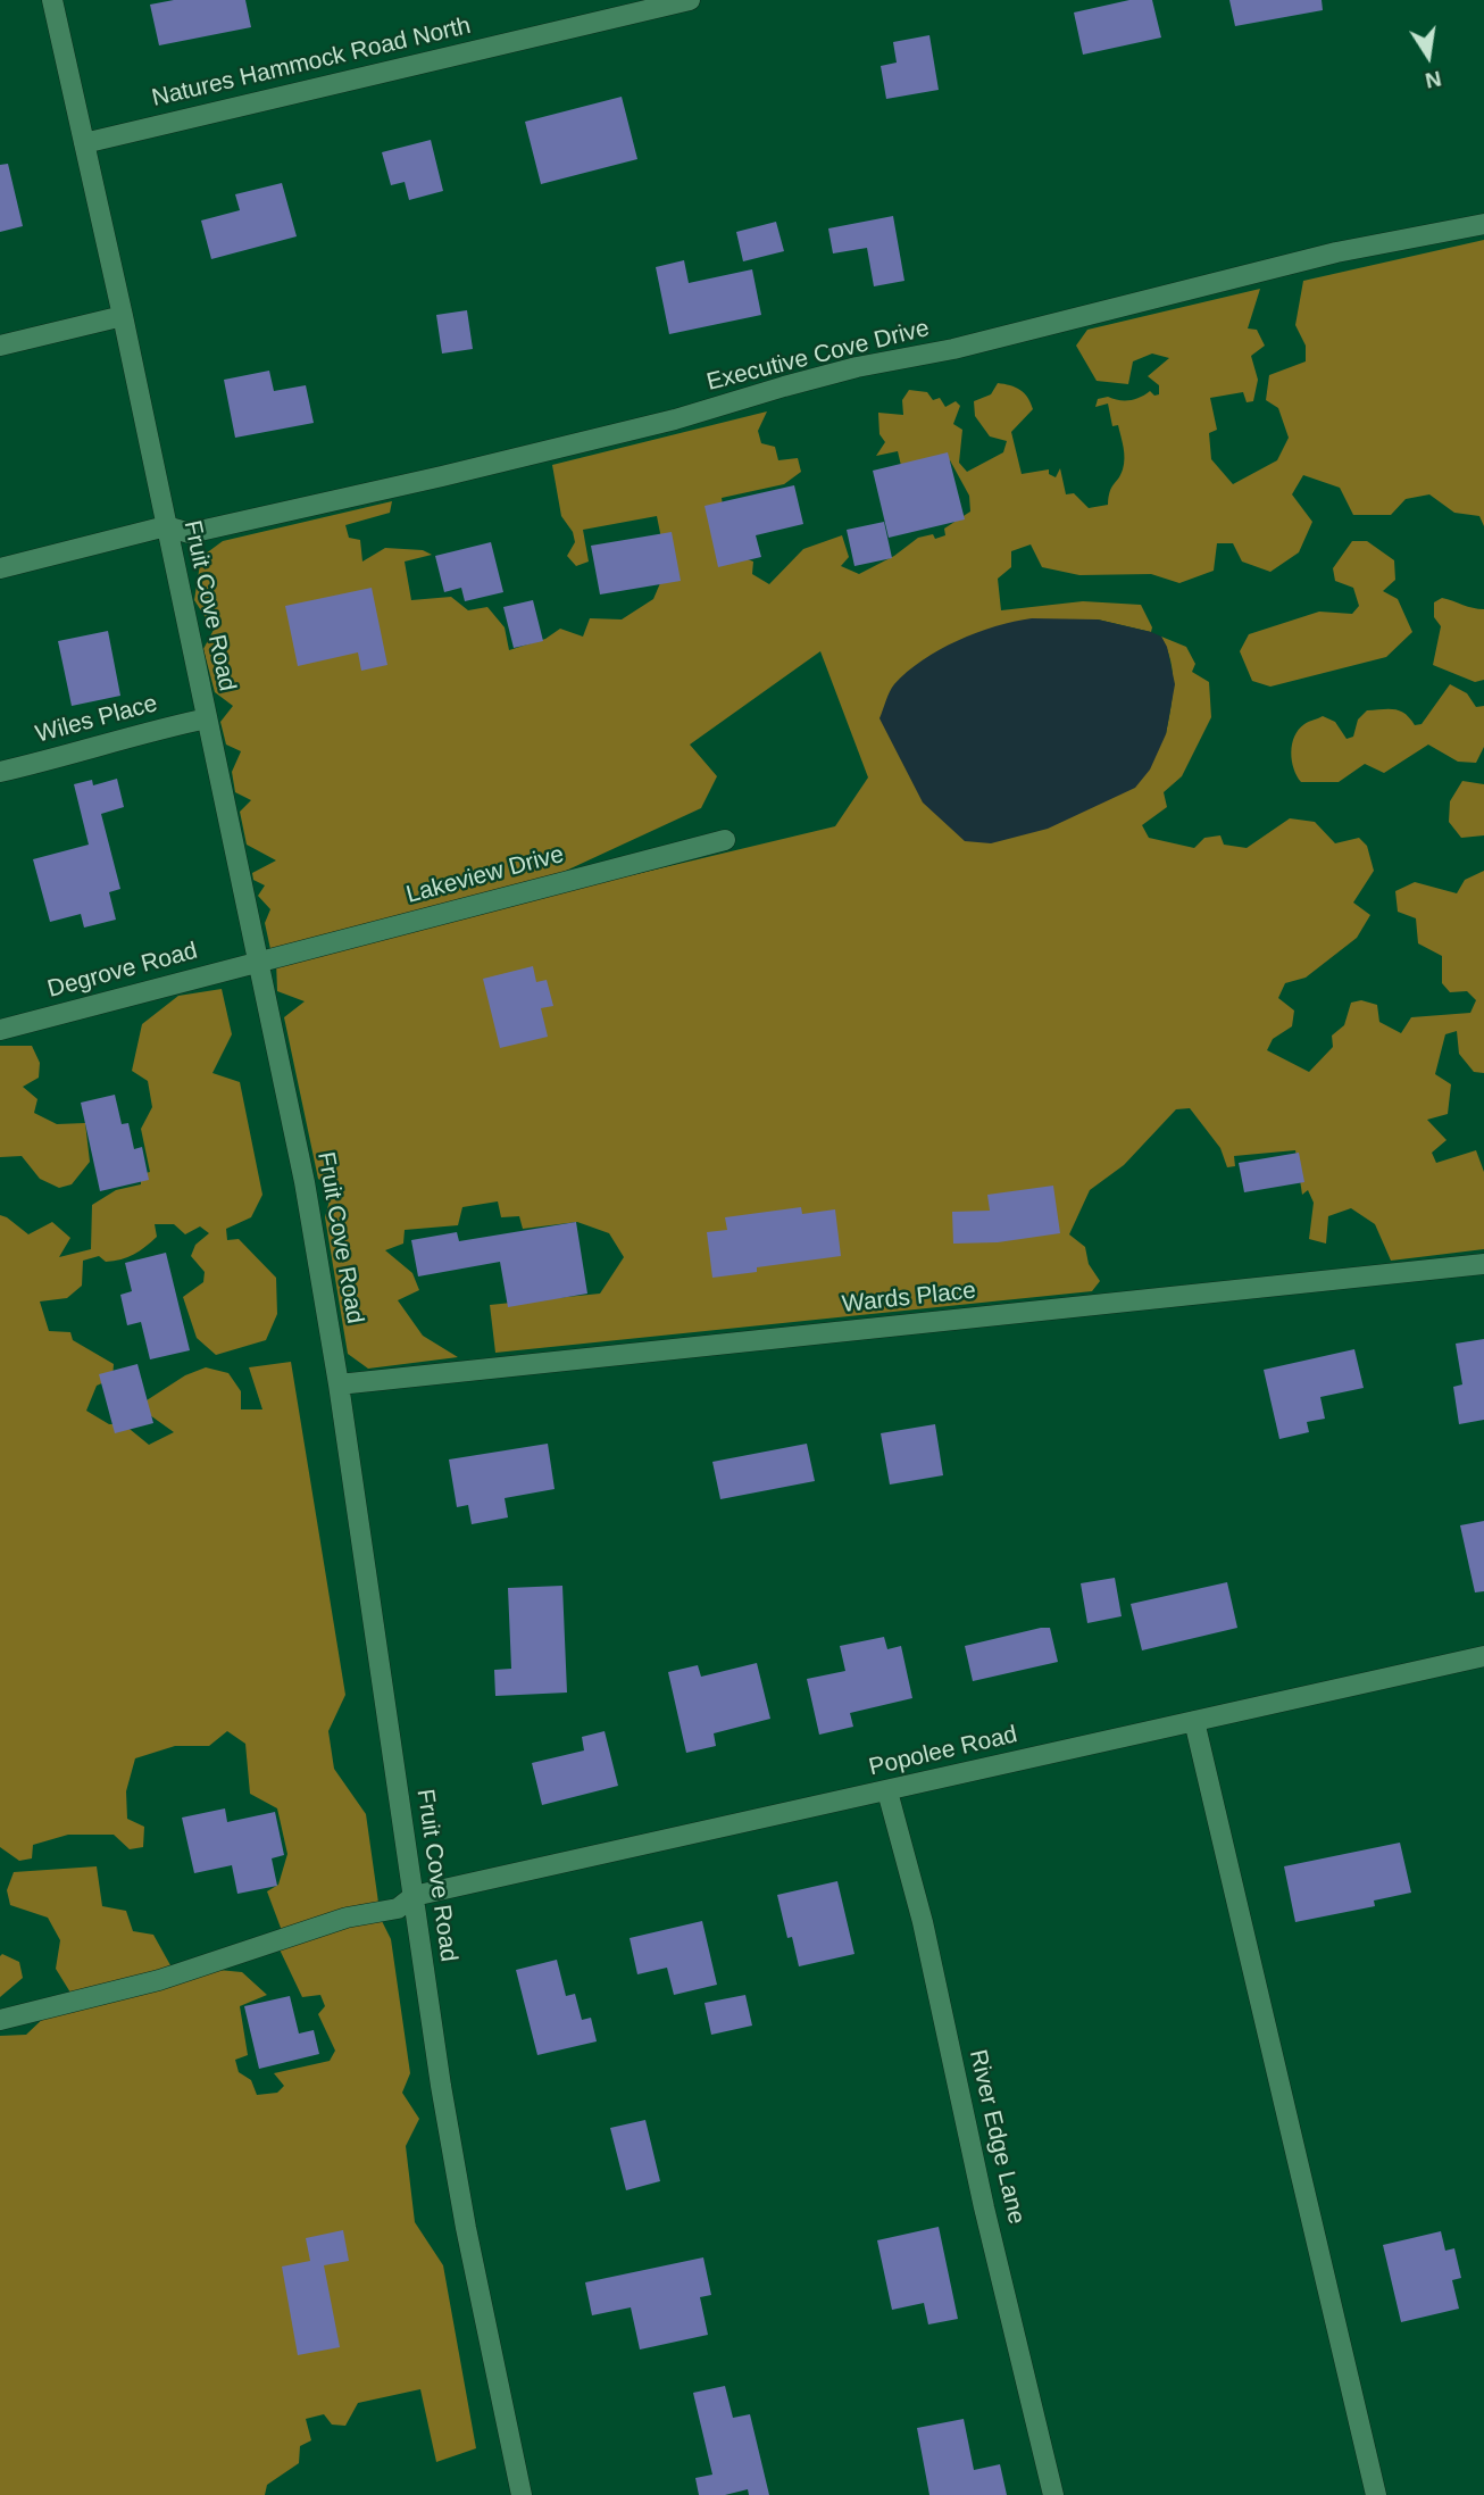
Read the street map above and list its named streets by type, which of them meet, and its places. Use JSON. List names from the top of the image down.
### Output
{
  "streets": {
    "street": [
      "Natures Hammock Road North",
      "Executive Cove Drive",
      "Fruit Cove Road",
      "Wiles Place",
      "Lakeview Drive",
      "Degrove Road",
      "Wards Place",
      "Popolee Road",
      "River Edge Lane"
    ]
  },
  "crossings": [
    ["Natures Hammock Road North", "Fruit Cove Road"],
    ["Executive Cove Drive", "Fruit Cove Road"],
    ["Fruit Cove Road", "Wiles Place"],
    ["Fruit Cove Road", "Lakeview Drive"],
    ["Fruit Cove Road", "Degrove Road"],
    ["Fruit Cove Road", "Wards Place"],
    ["Fruit Cove Road", "Popolee Road"],
    ["Lakeview Drive", "Degrove Road"],
    ["Popolee Road", "River Edge Lane"]
  ],
  "north": "bottom"
}
